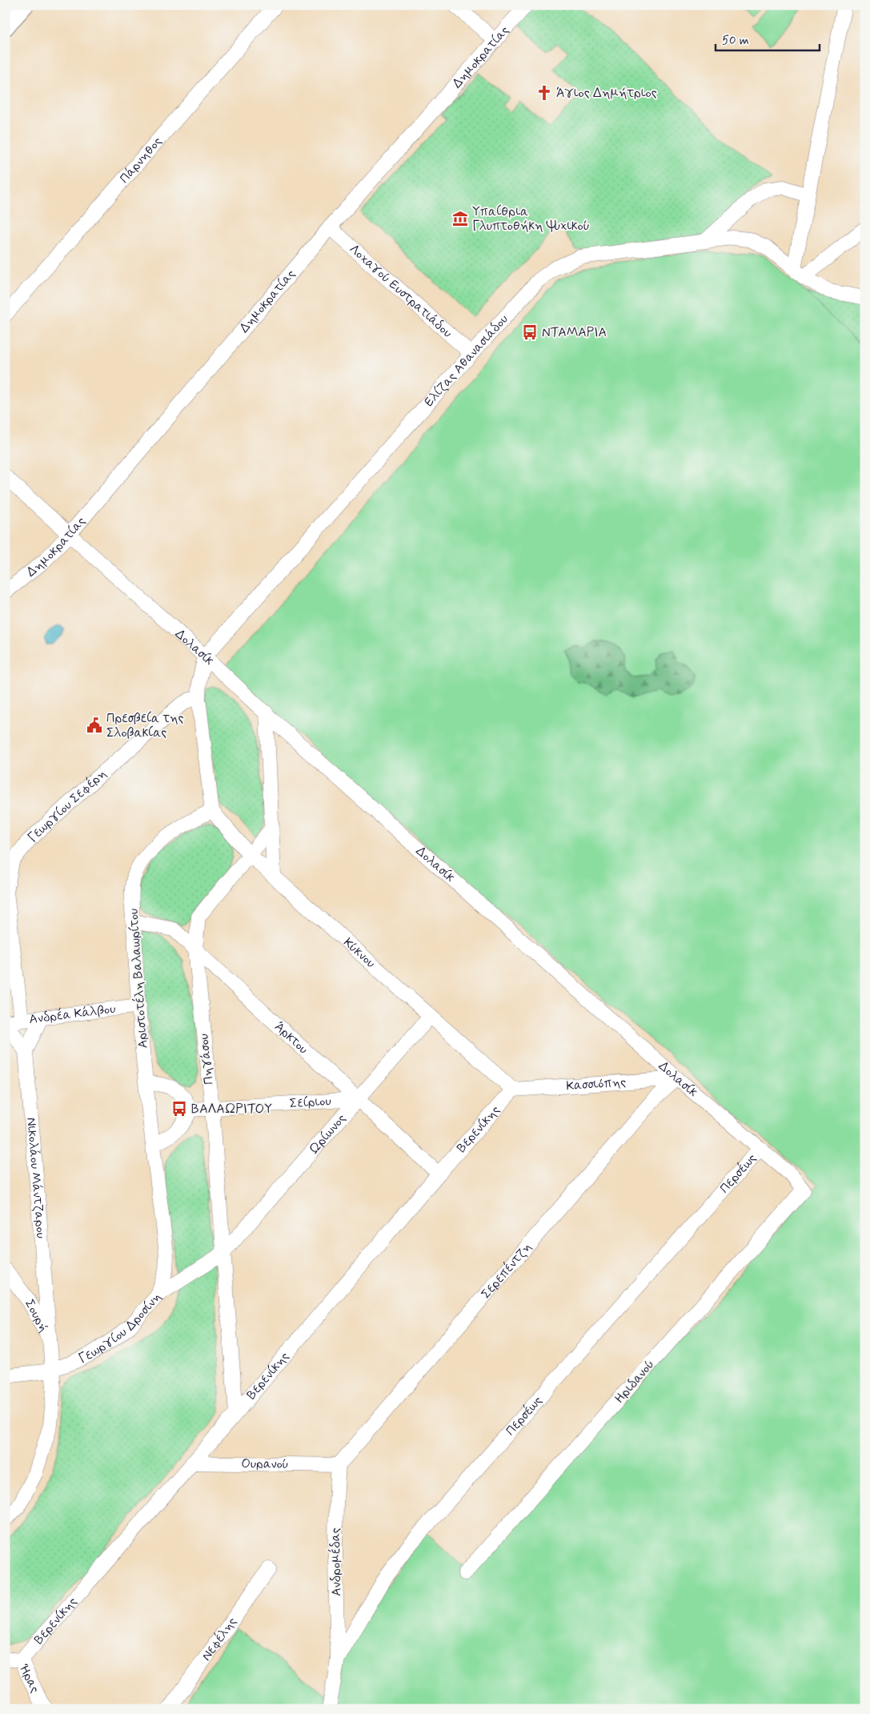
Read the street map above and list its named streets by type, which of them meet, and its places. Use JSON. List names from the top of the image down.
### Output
{
  "streets": {
    "street": [
      "Δημοκρατίας",
      "Πάρνηθος",
      "Λοχαγού Ευστρατιάδου",
      "Ελίζας Αθανασιάδου",
      "Δολασίκ",
      "Γεωργίου Σεφέρη",
      "Κύκνου",
      "Αριστοτέλη Βαλαωρίτου",
      "Ανδρέα Κάλβου",
      "Άρκτου",
      "Πηγάσου",
      "Κασσιόπης",
      "Σείριου",
      "Βερενίκης",
      "Ωρίωνος",
      "Περσέως",
      "Νικολάου Μάντζαρου",
      "Σερεπέντζη",
      "Σουρή",
      "Γεωργίου Δροσίνη",
      "Ηριδανού",
      "Ουρανού",
      "Ανδρομέδας",
      "Νεφέλης",
      "Ήρας"
    ]
  },
  "crossings": [
    ["Δημοκρατίας", "Λοχαγού Ευστρατιάδου"],
    ["Δημοκρατίας", "Δολασίκ"],
    ["Λοχαγού Ευστρατιάδου", "Ελίζας Αθανασιάδου"],
    ["Ελίζας Αθανασιάδου", "Δολασίκ"],
    ["Δολασίκ", "Κασσιόπης"],
    ["Δολασίκ", "Περσέως"],
    ["Δολασίκ", "Σερεπέντζη"],
    ["Δολασίκ", "Ηριδανού"],
    ["Γεωργίου Σεφέρη", "Ανδρέα Κάλβου"],
    ["Κύκνου", "Αριστοτέλη Βαλαωρίτου"],
    ["Κύκνου", "Πηγάσου"],
    ["Κύκνου", "Κασσιόπης"],
    ["Κύκνου", "Βερενίκης"],
    ["Κύκνου", "Ωρίωνος"],
    ["Αριστοτέλη Βαλαωρίτου", "Ανδρέα Κάλβου"],
    ["Αριστοτέλη Βαλαωρίτου", "Άρκτου"],
    ["Αριστοτέλη Βαλαωρίτου", "Γεωργίου Δροσίνη"],
    ["Ανδρέα Κάλβου", "Νικολάου Μάντζαρου"],
    ["Άρκτου", "Πηγάσου"],
    ["Άρκτου", "Σείριου"],
    ["Άρκτου", "Βερενίκης"],
    ["Άρκτου", "Ωρίωνος"],
    ["Πηγάσου", "Σείριου"],
    ["Πηγάσου", "Βερενίκης"],
    ["Πηγάσου", "Ωρίωνος"],
    ["Πηγάσου", "Γεωργίου Δροσίνη"],
    ["Κασσιόπης", "Βερενίκης"],
    ["Κασσιόπης", "Σερεπέντζη"],
    ["Σείριου", "Ωρίωνος"],
    ["Βερενίκης", "Ουρανού"],
    ["Βερενίκης", "Ήρας"],
    ["Ωρίωνος", "Γεωργίου Δροσίνη"],
    ["Περσέως", "Ανδρομέδας"],
    ["Νικολάου Μάντζαρου", "Σουρή"],
    ["Σερεπέντζη", "Ουρανού"],
    ["Σερεπέντζη", "Ανδρομέδας"],
    ["Σουρή", "Γεωργίου Δροσίνη"],
    ["Ουρανού", "Ανδρομέδας"]
  ],
  "places": {
    "church": ["Άγιος Δημήτριος"],
    "museum": ["Υπαίθρια Γλυπτοθήκη Ψυχικού"],
    "bus stop": ["ΝΤΑΜΑΡΙΑ", "ΒΑΛΑΩΡΙΤΟΥ"],
    "public building": ["Πρεσβεία της Σλοβακίας"]
  },
  "scale_bar": "50 m"
}
